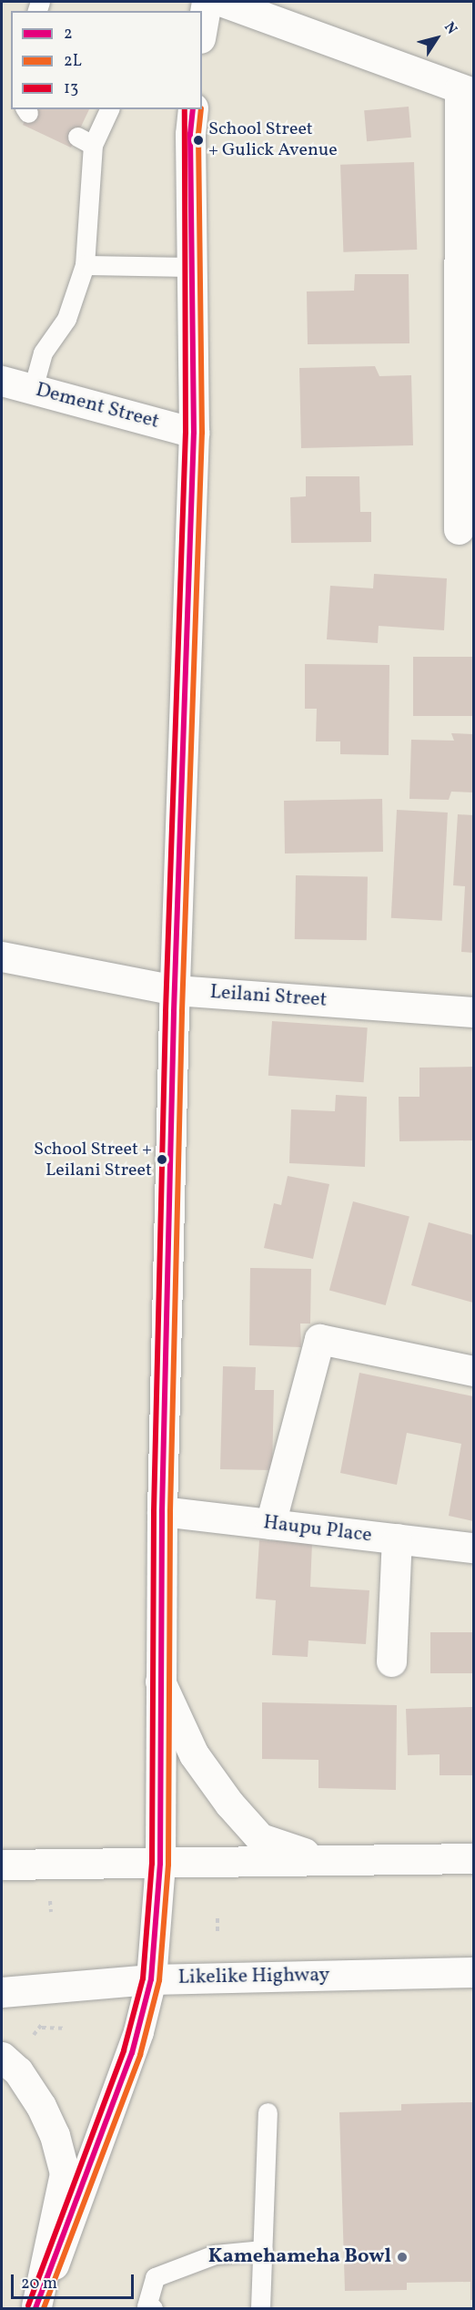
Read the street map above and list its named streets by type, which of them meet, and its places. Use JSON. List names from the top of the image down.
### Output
{
  "streets": {
    "main road": [
      "Dement Street",
      "Leilani Street",
      "Haupu Place",
      "Likelike Highway"
    ]
  },
  "places": ["School Street + Gulick Avenue", "School Street + Leilani Street", "Kamehameha Bowl"],
  "lines": ["transit line 2", "transit line 2L", "transit line 13"],
  "legend": ["2", "2L", "13"],
  "scale_bar": "20 m",
  "north": "top right"
}
